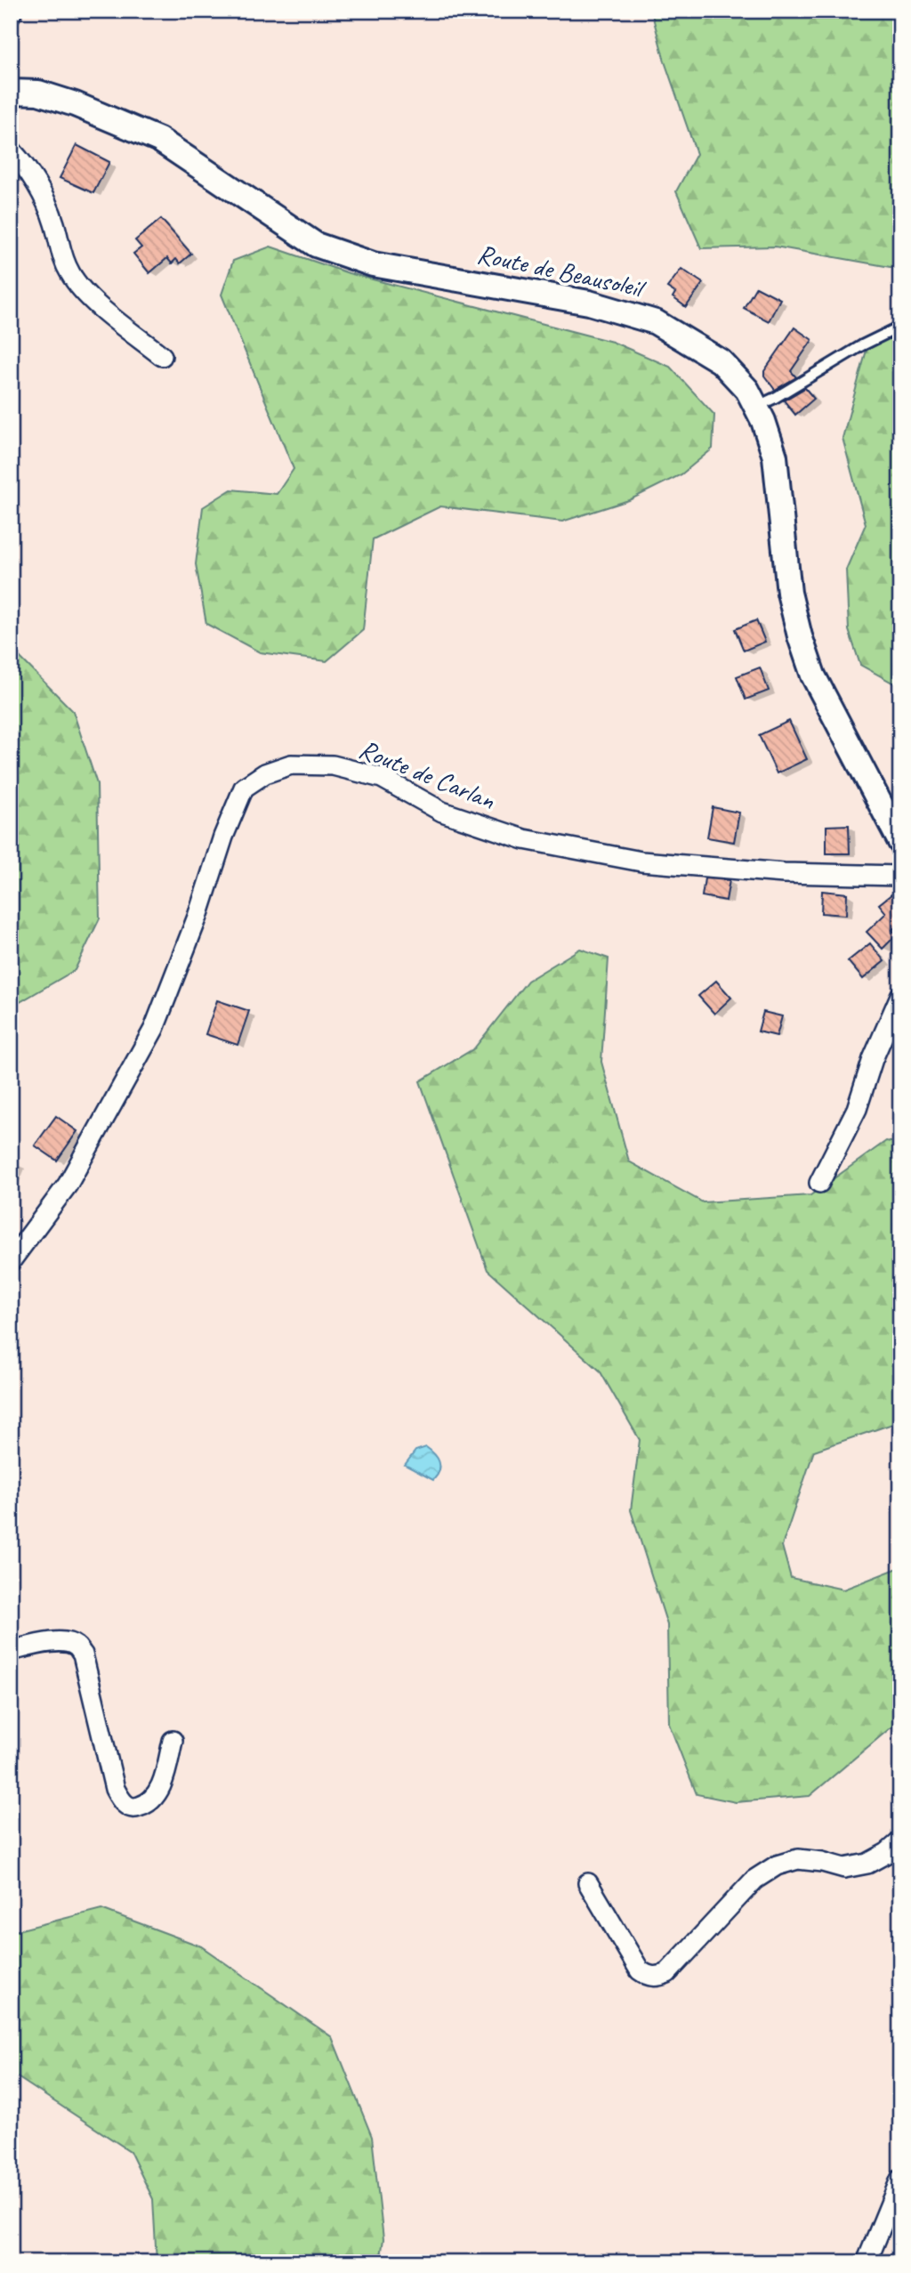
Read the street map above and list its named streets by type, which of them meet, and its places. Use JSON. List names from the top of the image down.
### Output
{
  "streets": {
    "street": ["Route de Beausoleil", "Route de Carlan"]
  }
}
